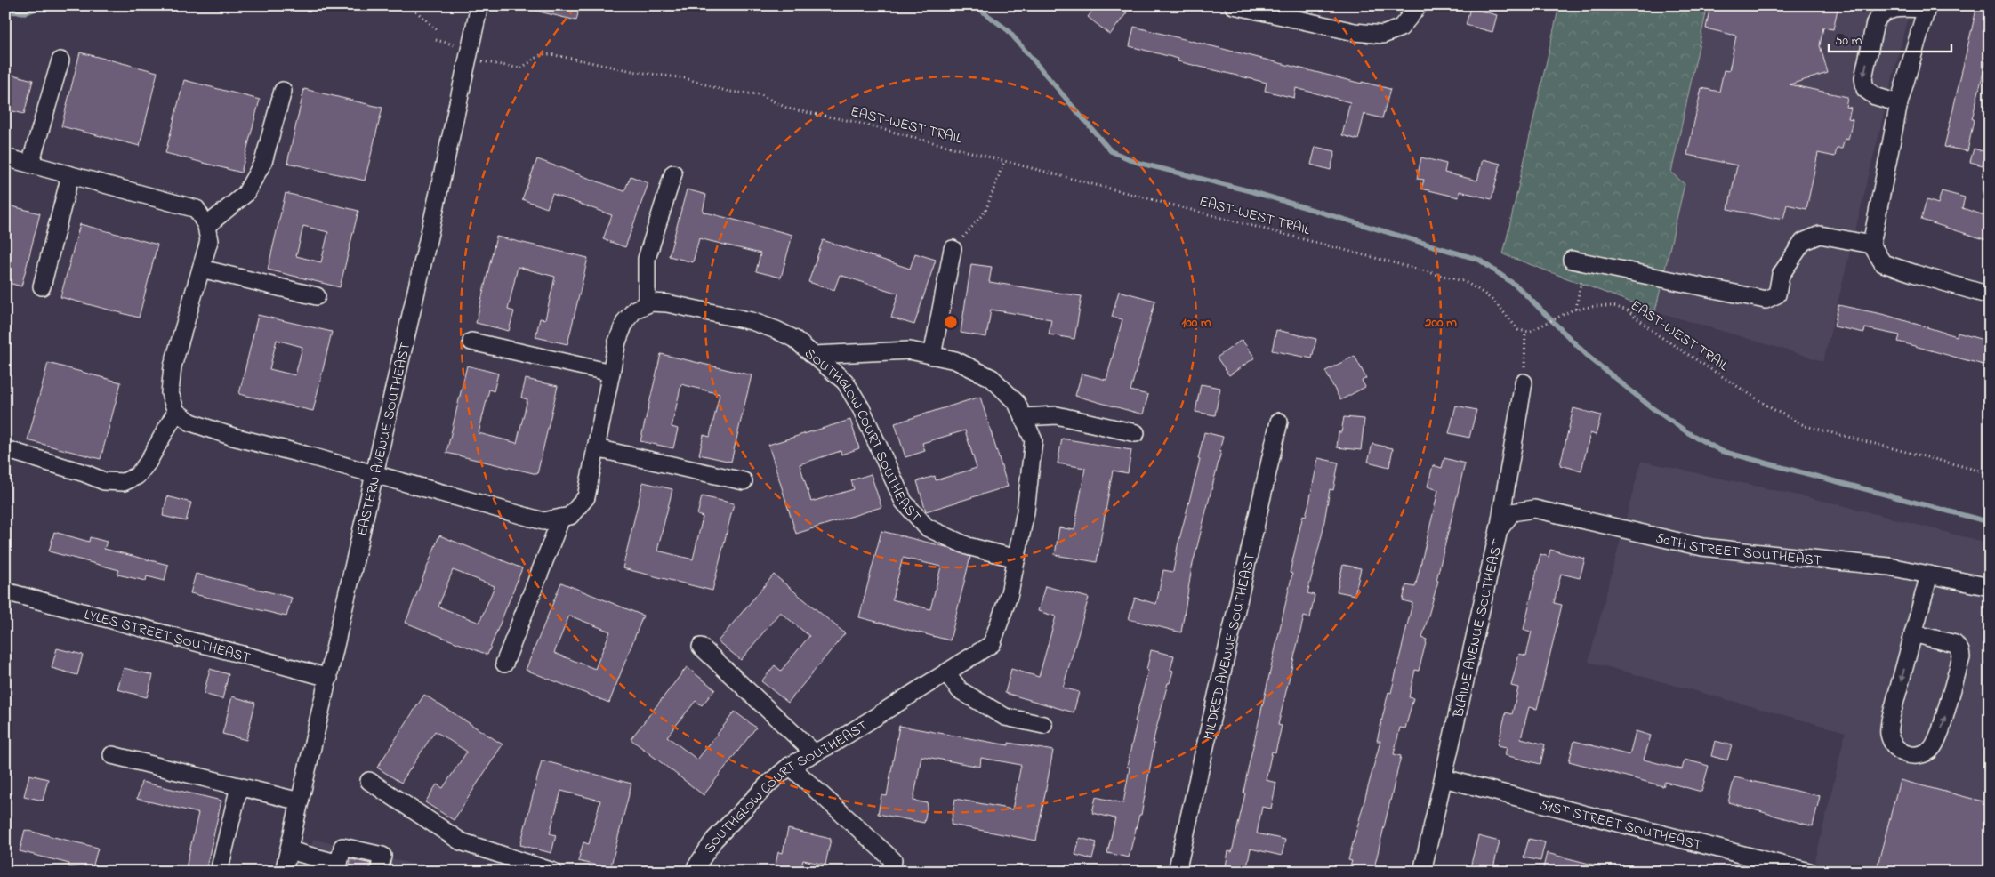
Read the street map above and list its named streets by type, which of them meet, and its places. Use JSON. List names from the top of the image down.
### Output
{
  "streets": {
    "street": [
      "EASTERN AVENUE SOUTHEAST",
      "SOUTHGLOW COURT SOUTHEAST",
      "50TH STREET SOUTHEAST",
      "BLAINE AVENUE SOUTHEAST",
      "LYLES STREET SOUTHEAST",
      "MILDRED AVENUE SOUTHEAST",
      "51ST STREET SOUTHEAST"
    ],
    "path": ["EAST-WEST TRAIL"]
  },
  "crossings": [
    ["EAST-WEST TRAIL", "EASTERN AVENUE SOUTHEAST"],
    ["EASTERN AVENUE SOUTHEAST", "LYLES STREET SOUTHEAST"],
    ["50TH STREET SOUTHEAST", "BLAINE AVENUE SOUTHEAST"],
    ["BLAINE AVENUE SOUTHEAST", "51ST STREET SOUTHEAST"]
  ],
  "scale_bar": "50 m",
  "rings": ["100 m", "200 m"]
}
